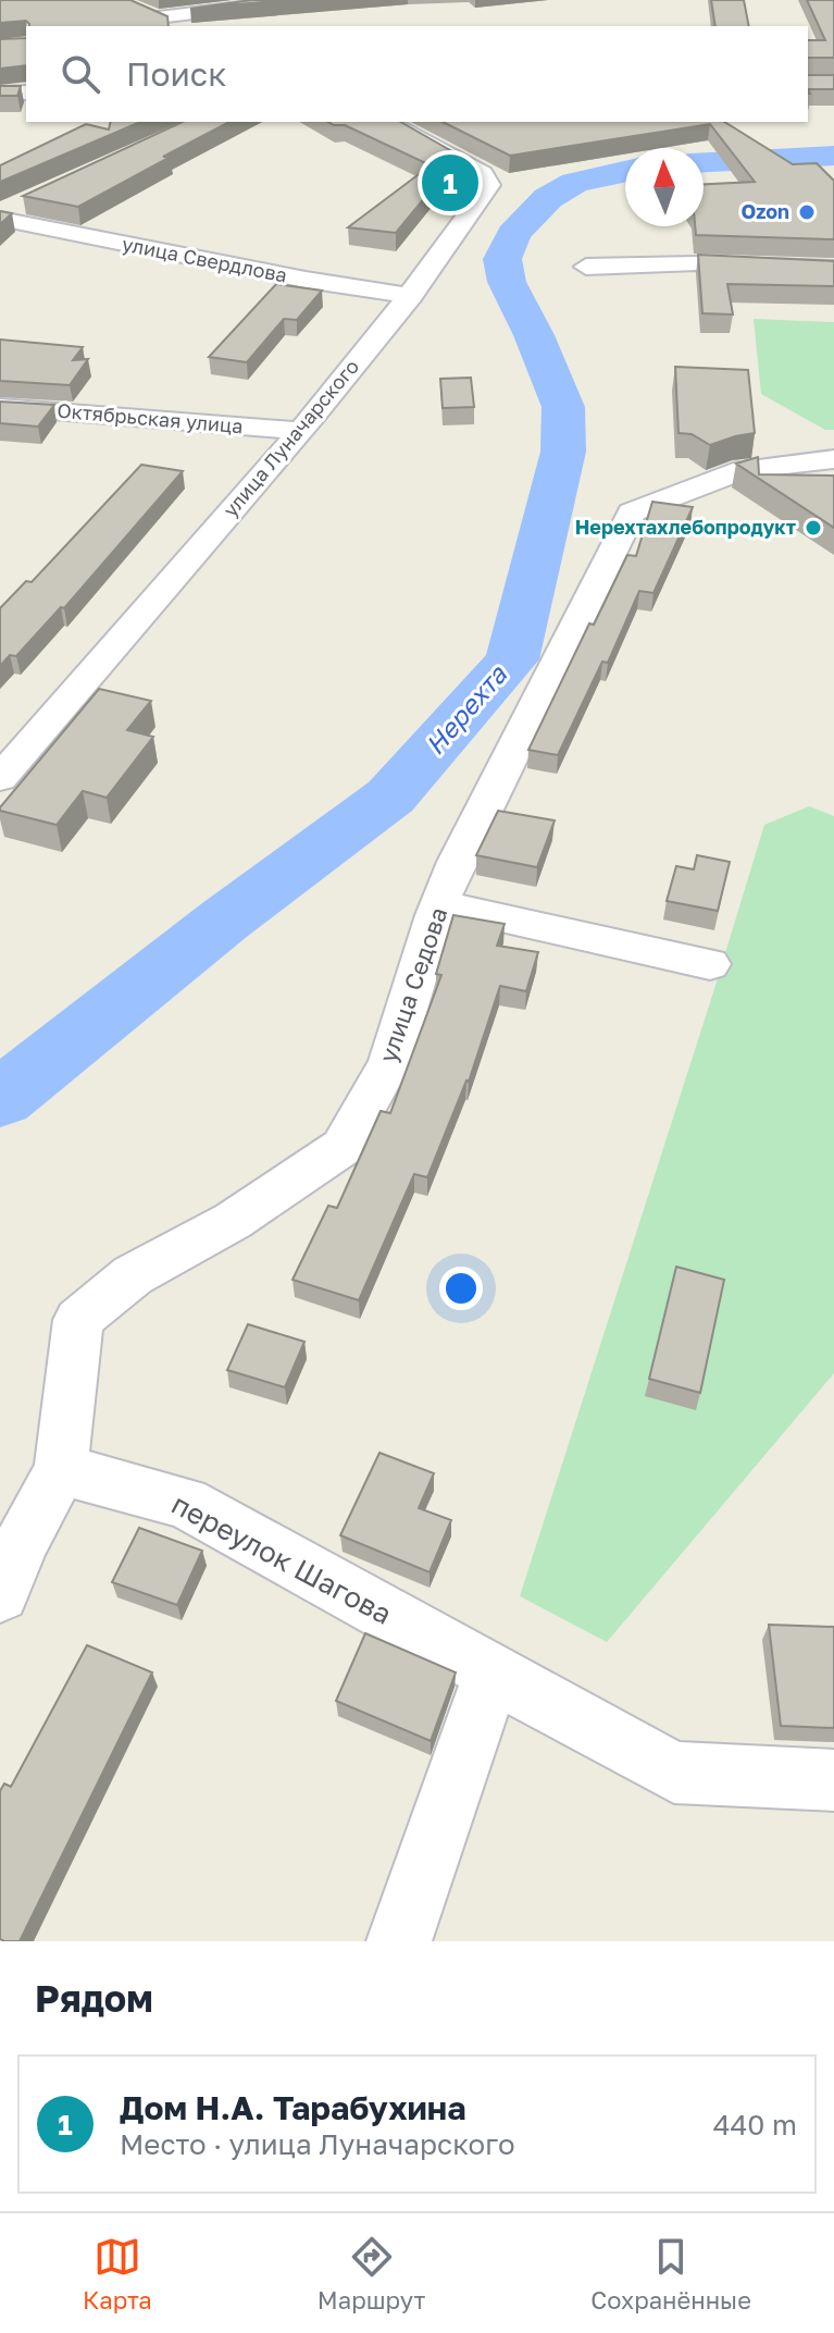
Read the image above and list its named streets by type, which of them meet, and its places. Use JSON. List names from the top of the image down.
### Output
{
  "streets": {
    "street": [
      "улица Свердлова",
      "Октябрьская улица",
      "улица Луначарского",
      "улица Седова",
      "переулок Шагова"
    ]
  },
  "crossings": [
    ["улица Свердлова", "улица Луначарского"],
    ["Октябрьская улица", "улица Луначарского"],
    ["улица Седова", "переулок Шагова"]
  ],
  "water": ["Нерехта"],
  "places": ["Ozon", "Нерехтахлебопродукт"],
  "north": "top",
  "page": {
    "search": "Поиск",
    "pins": "1",
    "heading": "Рядом",
    "list": [
      {
        "mark": "1",
        "name": "Дом Н.А. Тарабухина",
        "note": "Место · улица Луначарского",
        "value": "440 m"
      }
    ],
    "nav": ["Карта", "Маршрут", "Сохранённые"]
  }
}
